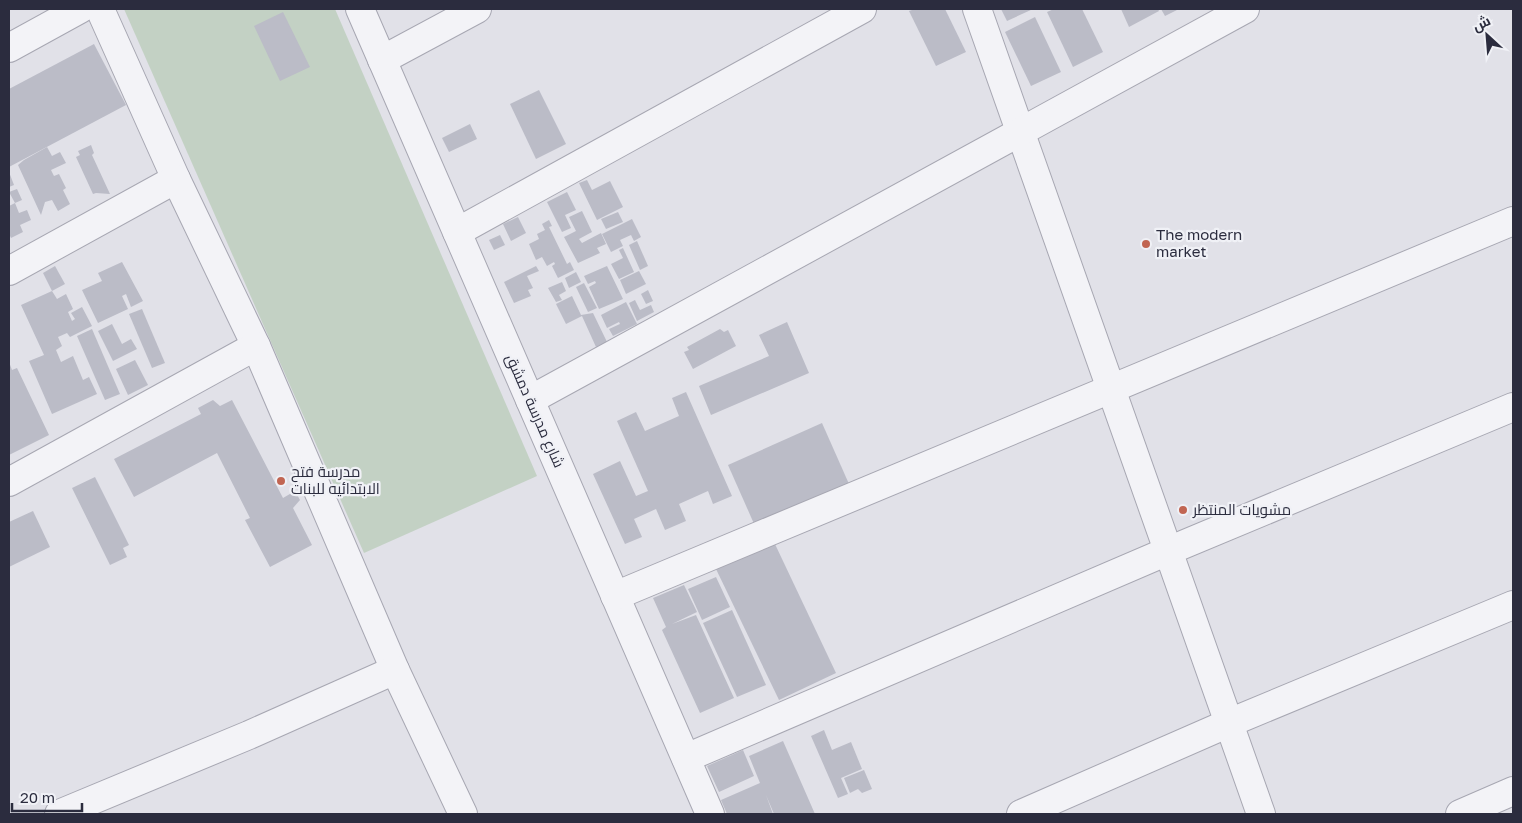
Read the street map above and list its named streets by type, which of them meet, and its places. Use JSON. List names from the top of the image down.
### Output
{
  "streets": {
    "street": ["شارع مدرسة دمشق"]
  },
  "places": ["The modern market", "مدرسة فتح الابتدائيه للبنات", "مشويات المنتظر"],
  "scale_bar": "20 m",
  "north": "top left"
}
